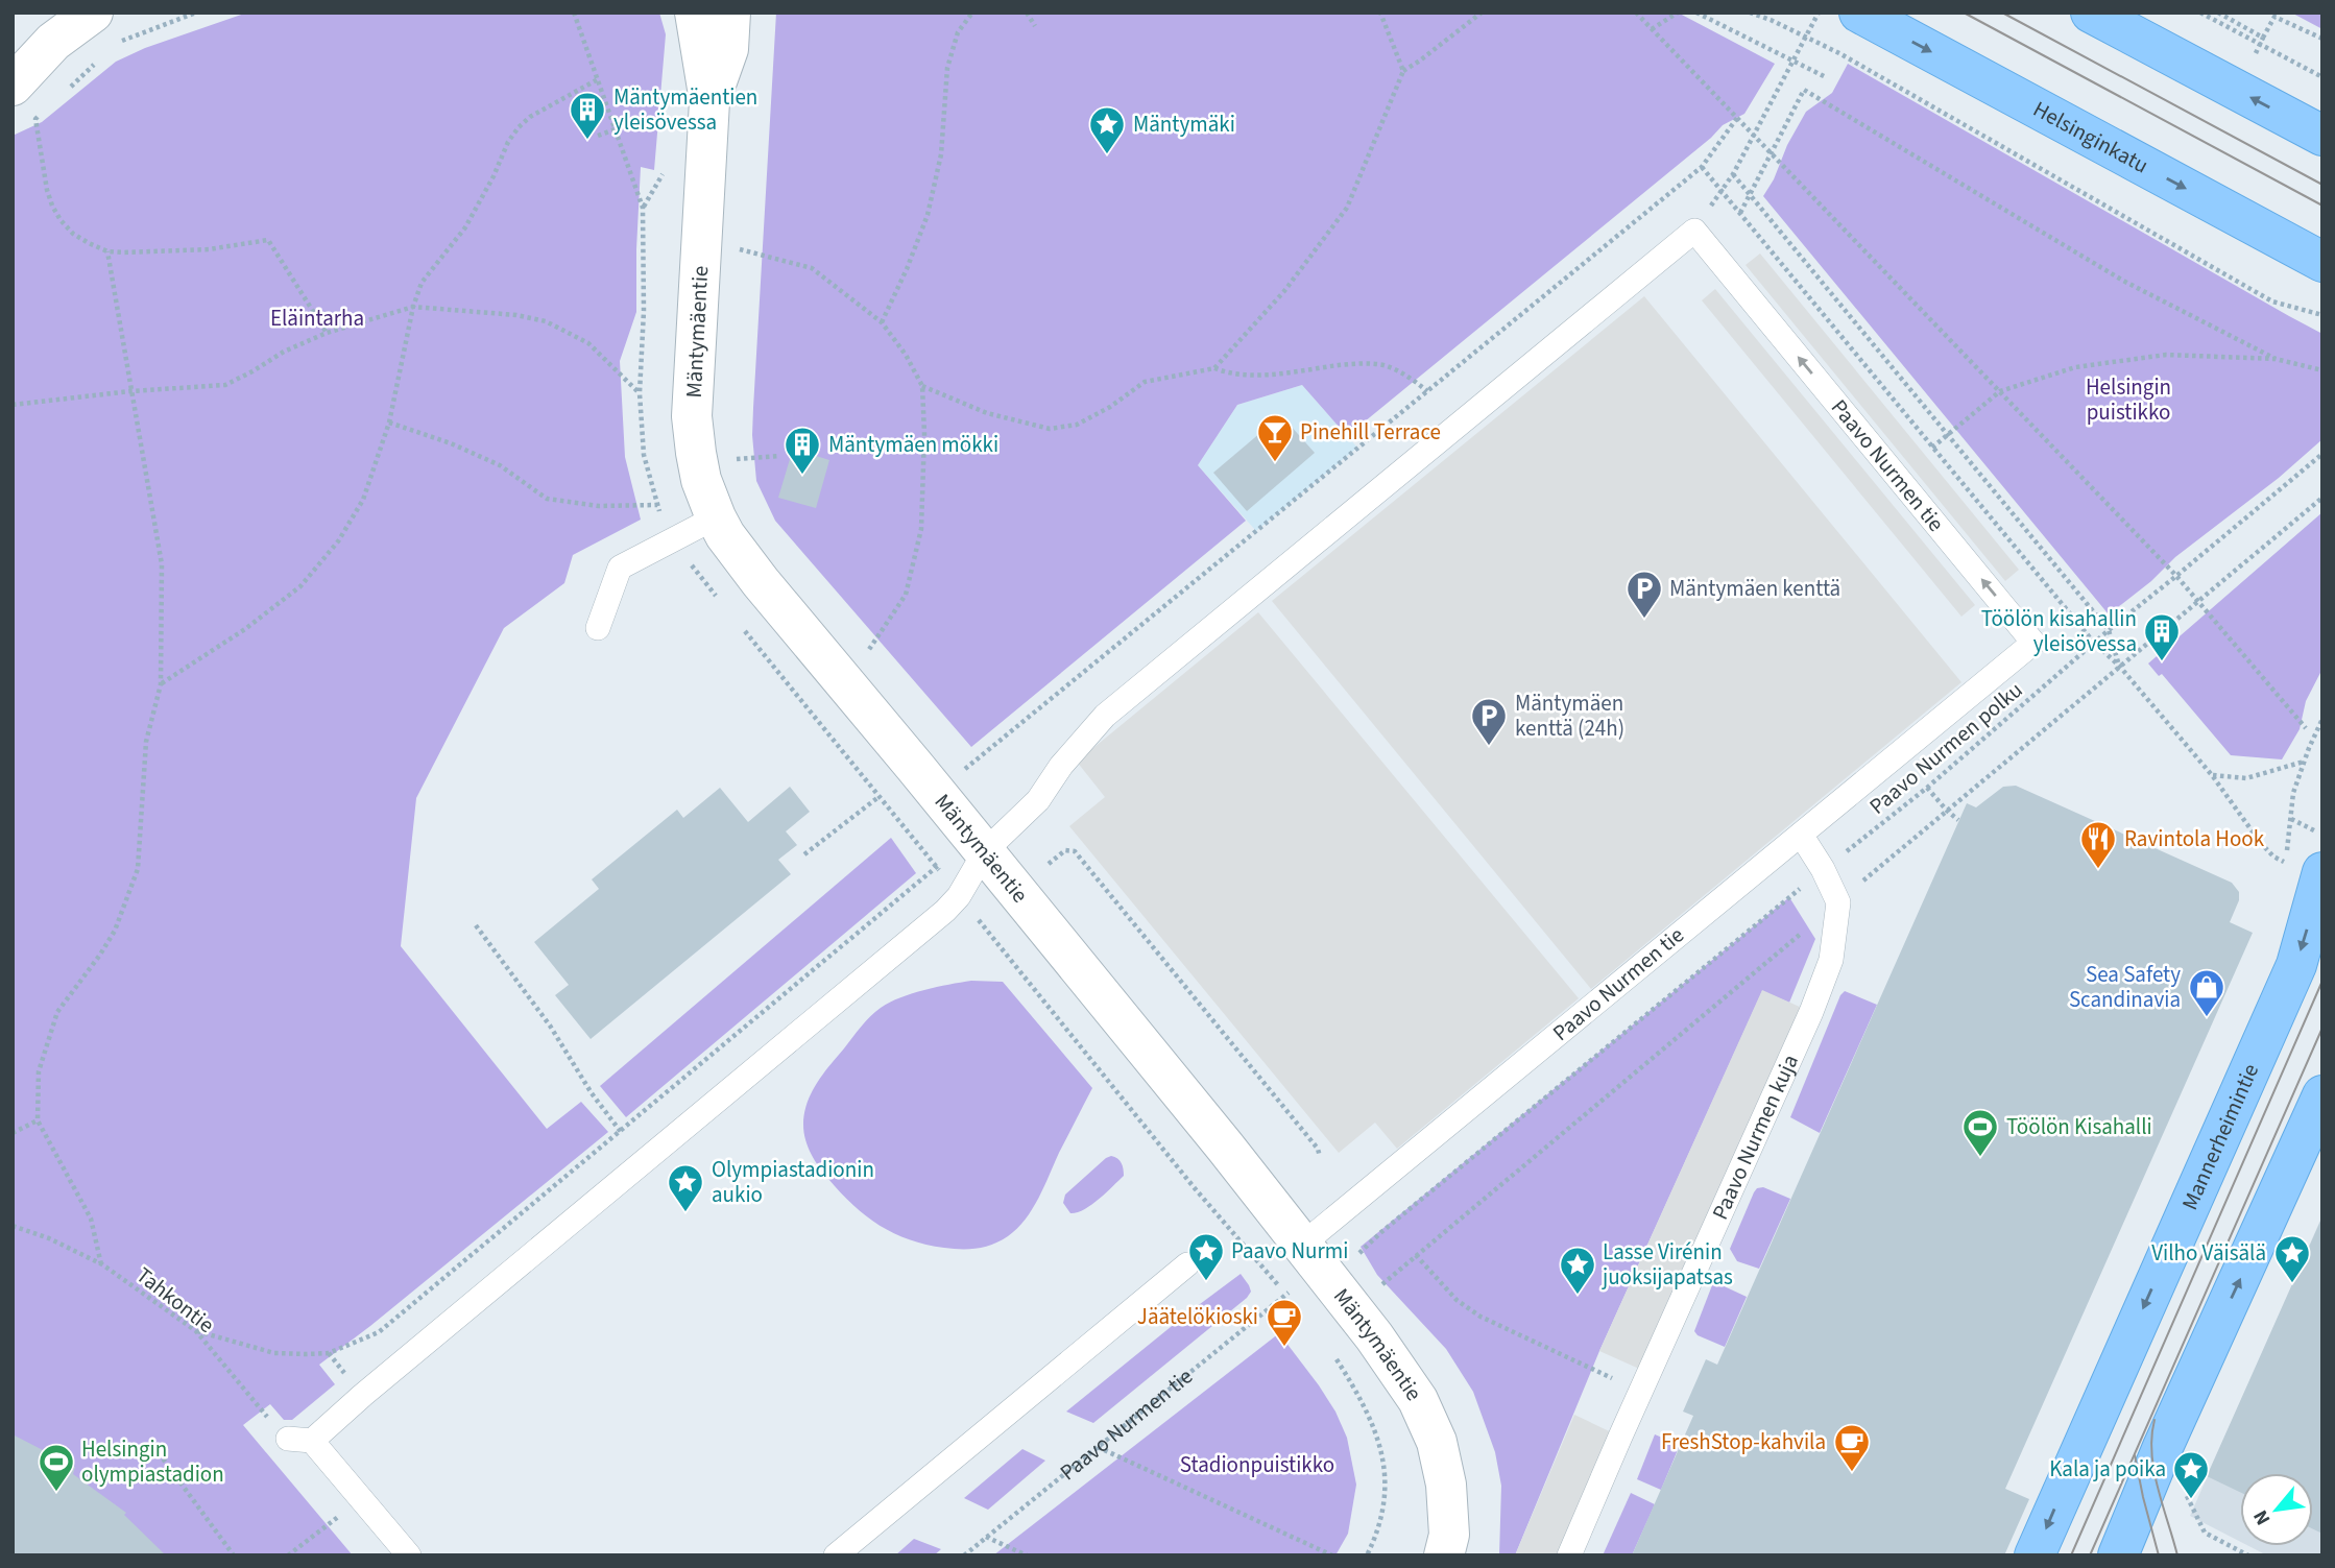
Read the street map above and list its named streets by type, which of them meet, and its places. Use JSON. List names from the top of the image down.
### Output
{
  "streets": {
    "main road": ["Helsinginkatu", "Mannerheimintie"],
    "street": ["Mäntymäentie"],
    "lane": ["Paavo Nurmen tie", "Paavo Nurmen kuja"],
    "path": ["Paavo Nurmen polku", "Tahkontie"]
  },
  "crossings": [
    ["Mäntymäentie", "Paavo Nurmen tie"],
    ["Paavo Nurmen tie", "Paavo Nurmen kuja"],
    ["Paavo Nurmen polku", "Paavo Nurmen kuja"]
  ],
  "parks": ["Eläintarha", "Helsingin puistikko", "Stadionpuistikko"],
  "places": {
    "building": ["Mäntymäentien yleisövessa", "Mäntymäen mökki", "Töölön kisahallin yleisövessa"],
    "place": [
      "Mäntymäki",
      "Olympiastadionin aukio",
      "Paavo Nurmi",
      "Vilho Väisälä",
      "Lasse Virénin juoksijapatsas",
      "Kala ja poika"
    ],
    "bar": ["Pinehill Terrace"],
    "parking": ["Mäntymäen kenttä", "Mäntymäen kenttä (24h)"],
    "restaurant": ["Ravintola Hook"],
    "shop": ["Sea Safety Scandinavia"],
    "sports": ["Töölön Kisahalli", "Helsingin olympiastadion"],
    "cafe": ["Jäätelökioski", "FreshStop-kahvila"]
  },
  "north": "bottom left"
}
